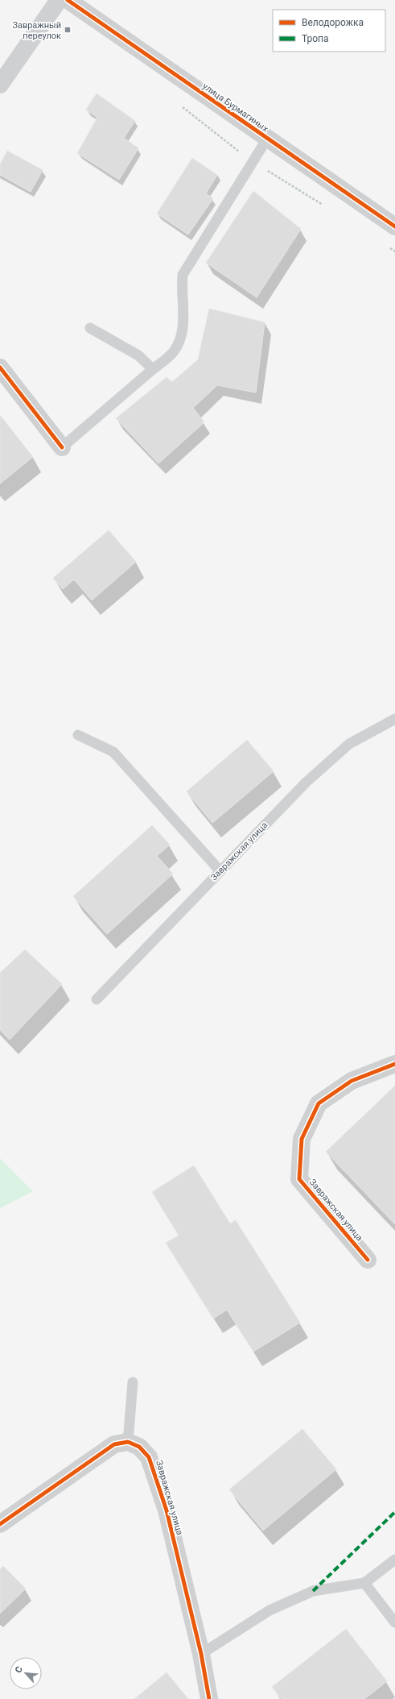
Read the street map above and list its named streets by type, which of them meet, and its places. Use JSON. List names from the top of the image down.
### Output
{
  "streets": {
    "street": ["улица Бурмагиных", "Завражская улица"]
  },
  "places": {
    "transit": ["Завражный переулок"]
  },
  "legend": ["Велодорожка", "Тропа"],
  "north": "top left"
}
